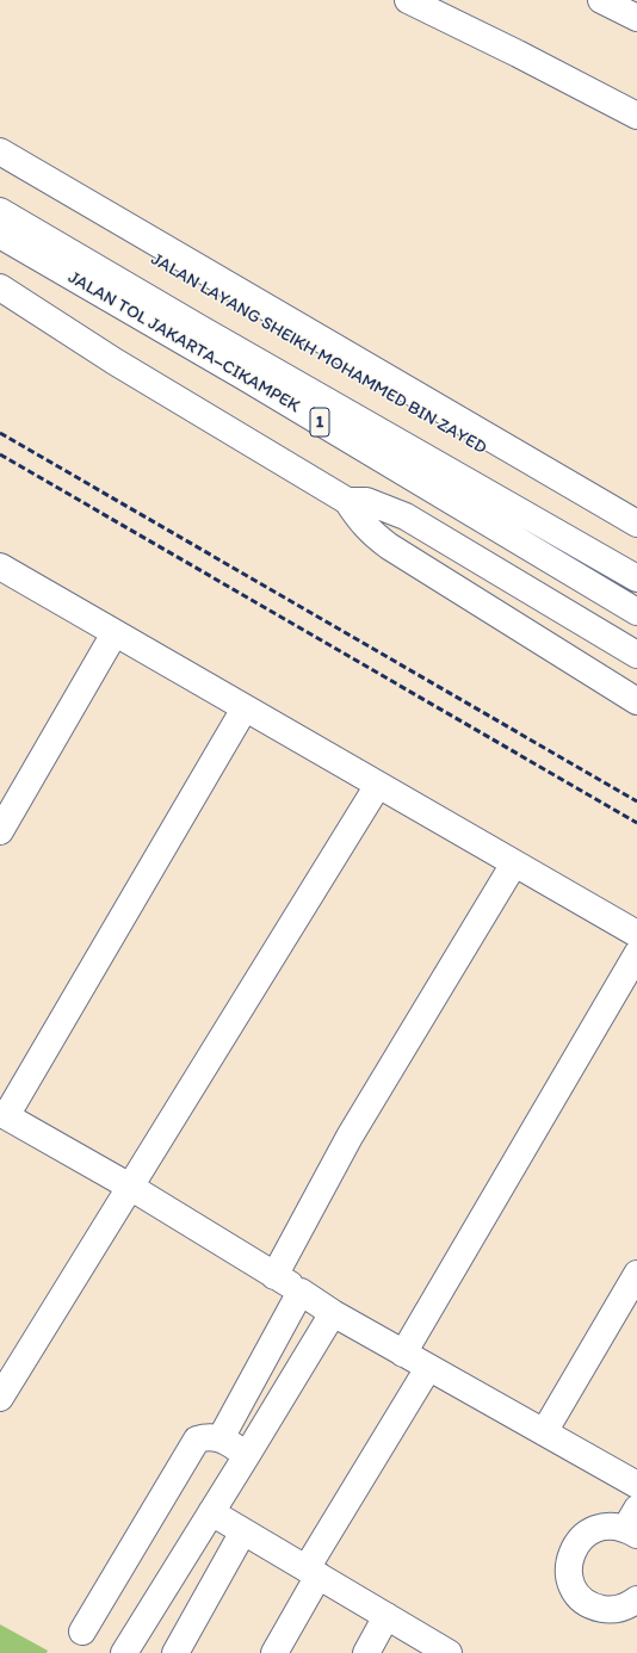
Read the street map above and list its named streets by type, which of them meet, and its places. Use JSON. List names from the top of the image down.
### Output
{
  "streets": {
    "main road": ["JALAN TOL JAKARTA–CIKAMPEK", "JALAN LAYANG SHEIKH MOHAMMED BIN ZAYED", "1"]
  }
}
